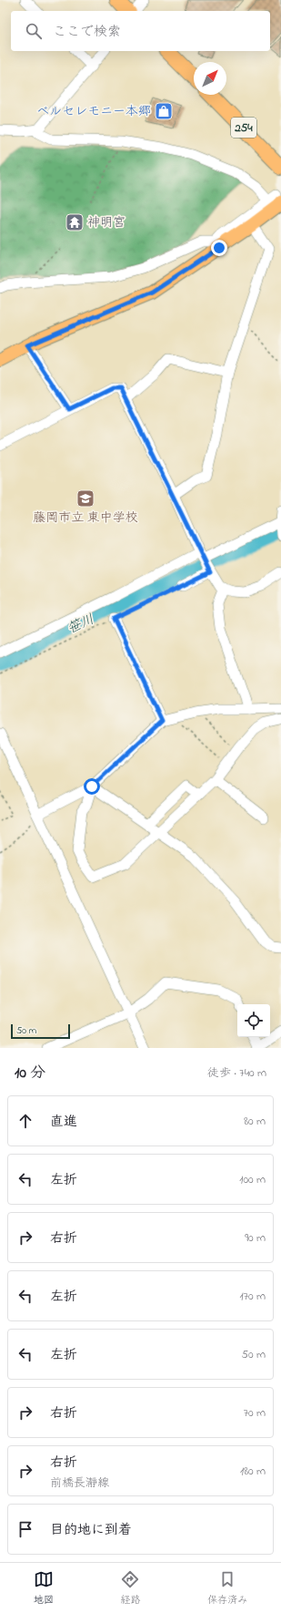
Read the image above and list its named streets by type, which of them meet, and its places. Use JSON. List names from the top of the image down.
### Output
{
  "streets": {
    "highway": ["254"]
  },
  "water": ["笹川"],
  "places": {
    "shop": ["ベルセレモニー本郷"],
    "temple": ["神明宮"],
    "school or university": ["藤岡市立 東中学校"]
  },
  "scale_bar": "50 m",
  "north": "top right",
  "page": {
    "search": "ここで検索",
    "scale": "50 m",
    "heading": ["10 分", "徒歩 · 740 m"],
    "list": [
      ["直進", "80 m"],
      ["左折", "100 m"],
      ["右折", "90 m"],
      ["左折", "170 m"],
      ["左折", "50 m"],
      ["右折", "70 m"],
      ["右折", "前橋長瀞線", "180 m"],
      "目的地に到着"
    ],
    "nav": ["地図", "経路", "保存済み"]
  }
}
